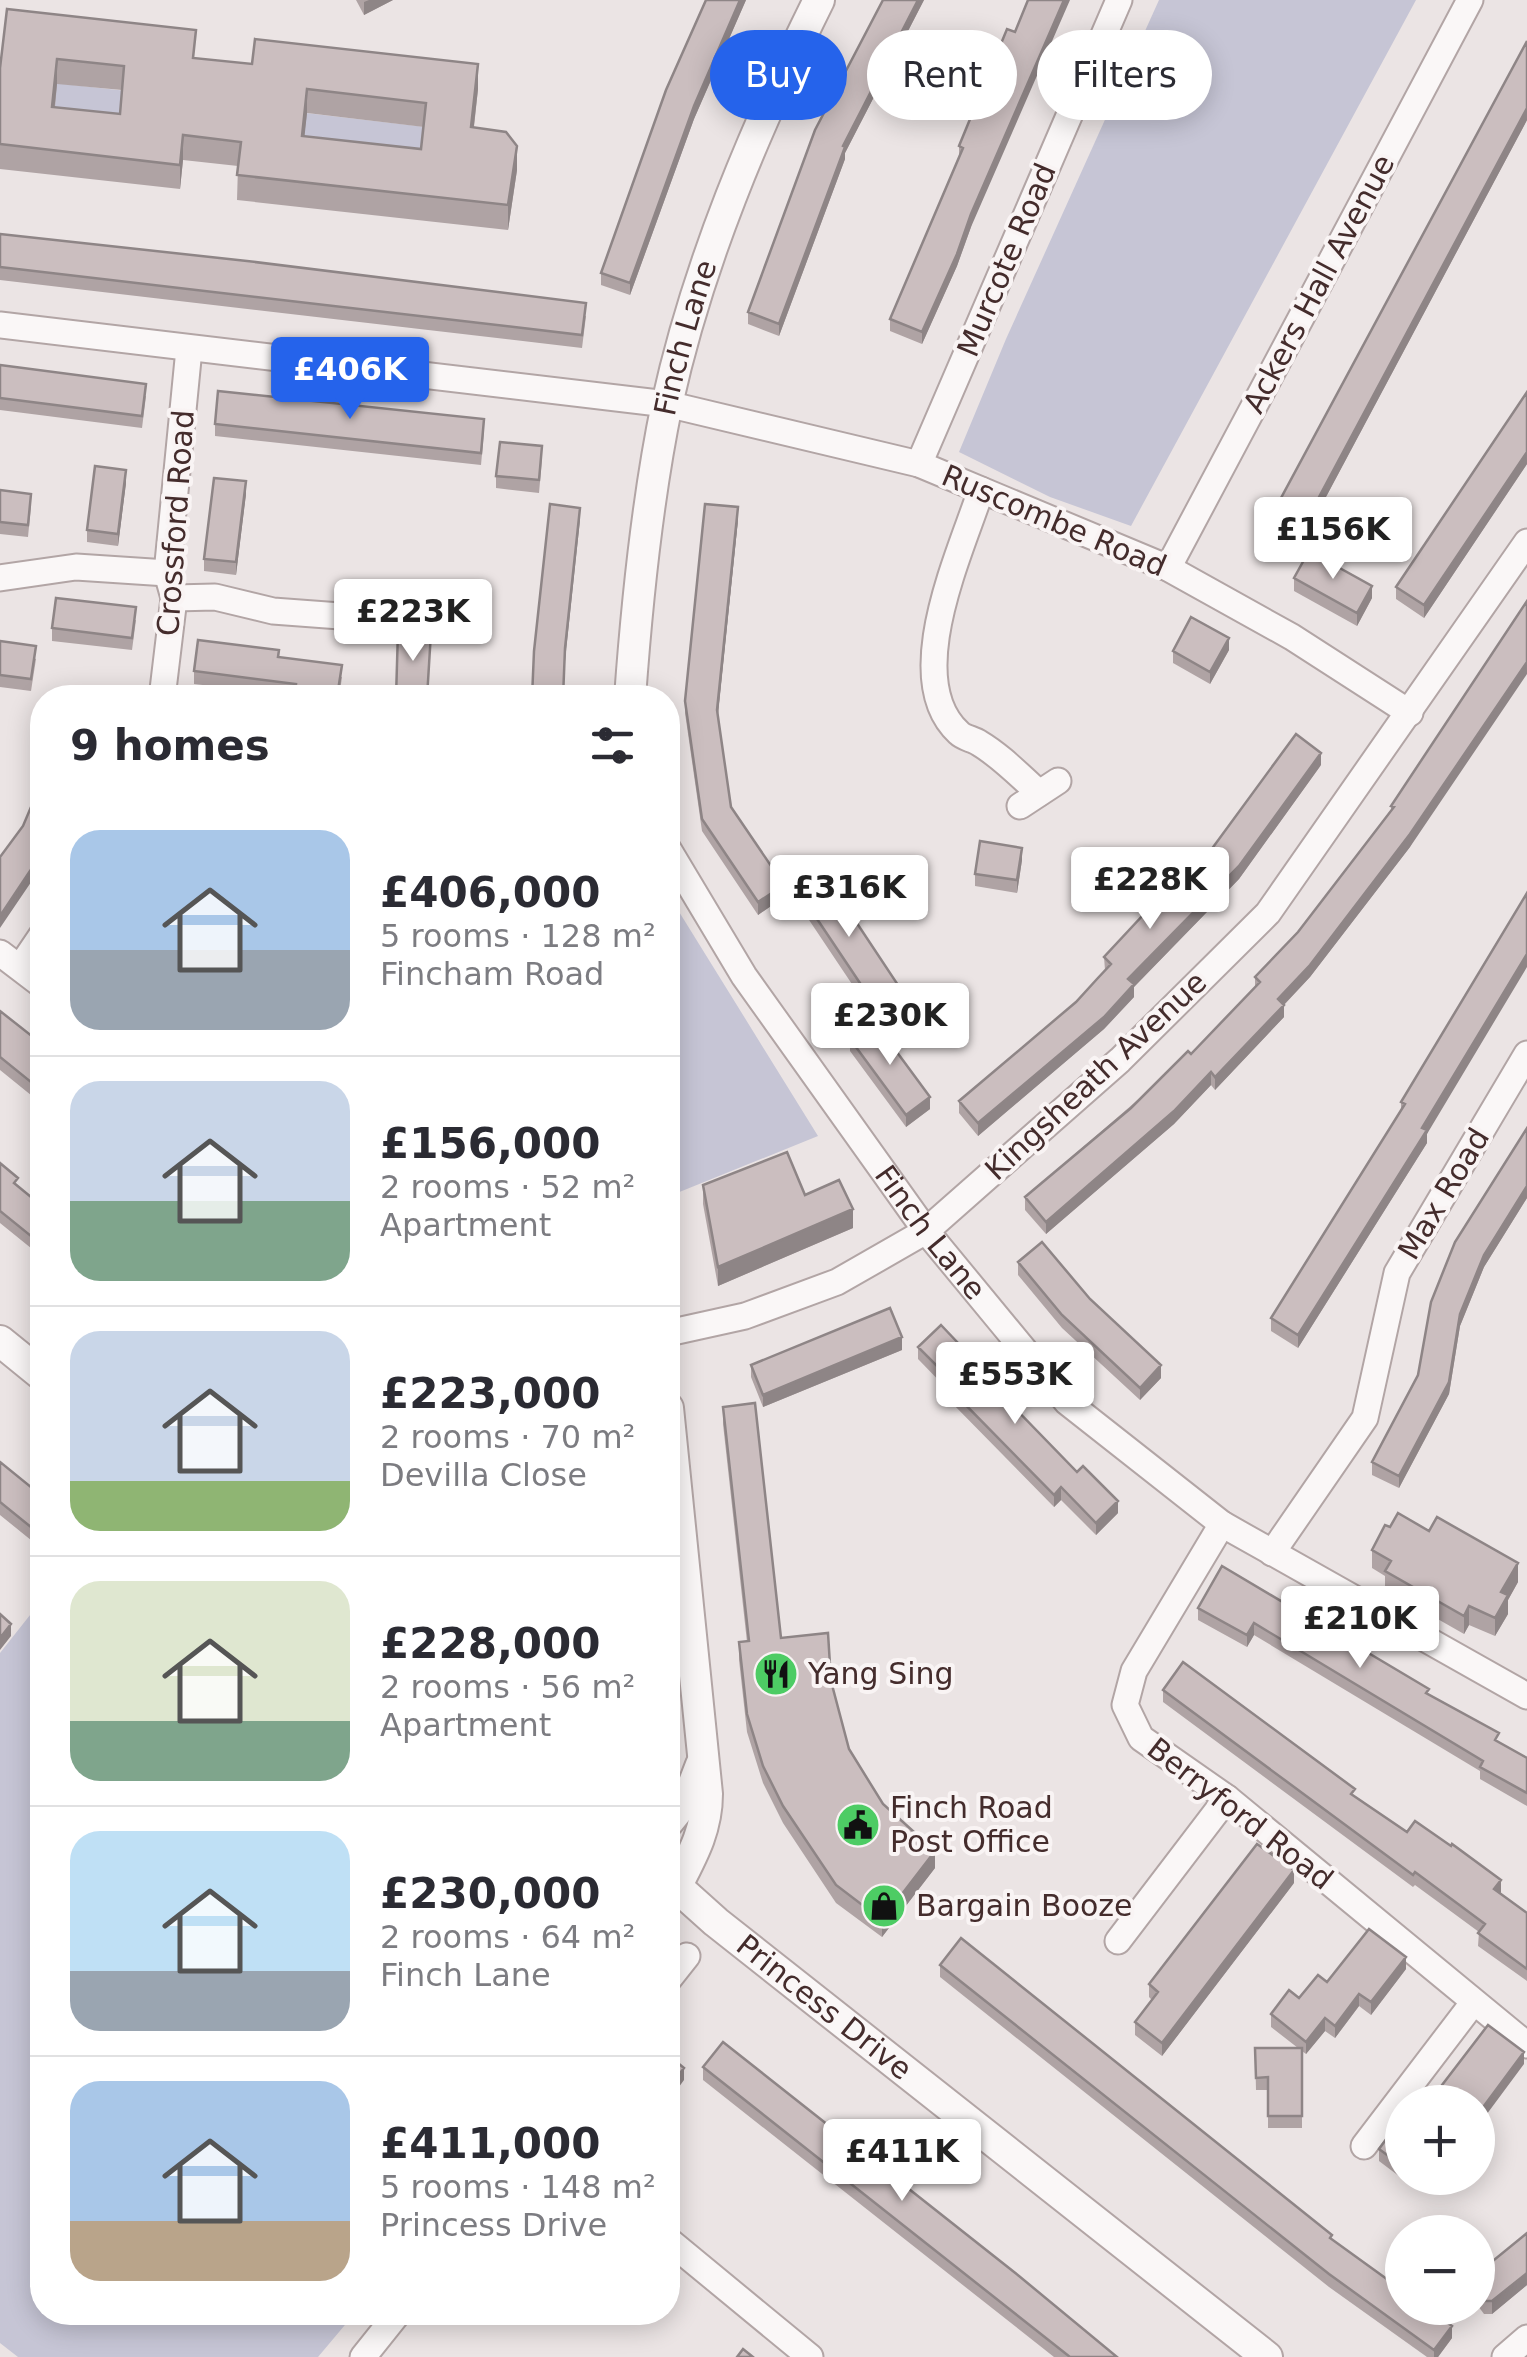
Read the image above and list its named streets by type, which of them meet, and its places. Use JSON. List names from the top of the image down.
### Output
{
  "streets": {
    "street": [
      "Murcote Road",
      "Ackers Hall Avenue",
      "Finch Lane",
      "Ruscombe Road",
      "Crossford Road",
      "Kingsheath Avenue",
      "Max Road",
      "Berryford Road",
      "Princess Drive"
    ]
  },
  "crossings": [
    ["Murcote Road", "Ruscombe Road"],
    ["Ackers Hall Avenue", "Ruscombe Road"],
    ["Finch Lane", "Ruscombe Road"],
    ["Finch Lane", "Kingsheath Avenue"],
    ["Finch Lane", "Max Road"],
    ["Finch Lane", "Berryford Road"],
    ["Ruscombe Road", "Crossford Road"],
    ["Ruscombe Road", "Kingsheath Avenue"]
  ],
  "places": {
    "restaurant": ["Yang Sing"],
    "public building": ["Finch Road Post Office"],
    "shop": ["Bargain Booze"]
  },
  "page": {
    "chip": ["Buy", "Rent", "Filters"],
    "price": [
      "£406K",
      "£156K",
      "£223K",
      "£228K",
      "£316K",
      "£230K",
      "£553K",
      "£210K",
      "£411K"
    ],
    "heading": "9 homes",
    "list": [
      {
        "name": "£406,000",
        "note": "5 rooms · 128 m² · Fincham Road"
      },
      {
        "name": "£156,000",
        "note": "2 rooms · 52 m² · Apartment"
      },
      {
        "name": "£223,000",
        "note": "2 rooms · 70 m² · Devilla Close"
      },
      {
        "name": "£228,000",
        "note": "2 rooms · 56 m² · Apartment"
      },
      {
        "name": "£230,000",
        "note": "2 rooms · 64 m² · Finch Lane"
      },
      {
        "name": "£411,000",
        "note": "5 rooms · 148 m² · Princess Drive"
      }
    ],
    "map_buttons": ["+", "−"]
  }
}
